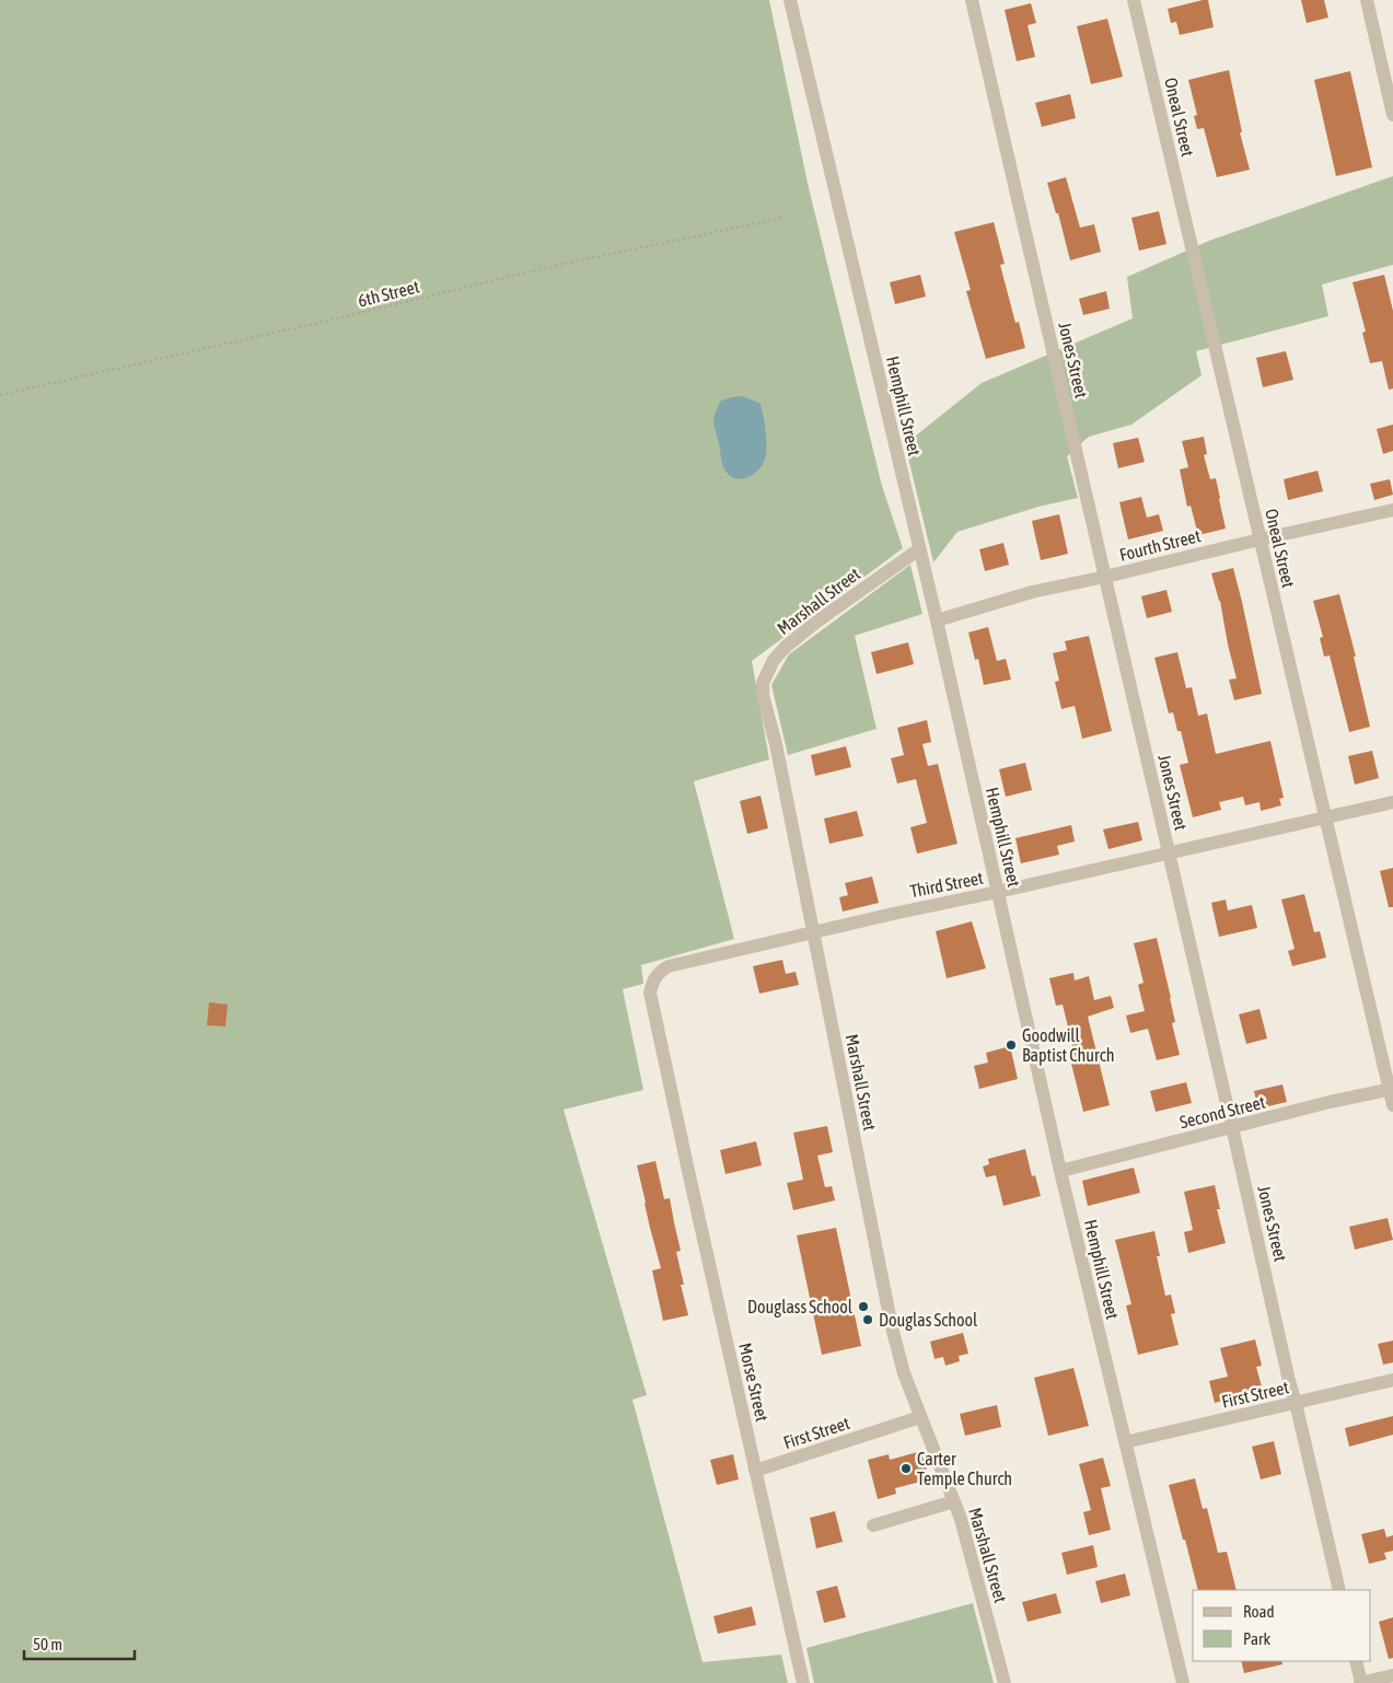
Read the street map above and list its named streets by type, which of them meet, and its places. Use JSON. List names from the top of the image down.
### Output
{
  "streets": {
    "street": [
      "Oneal Street",
      "Jones Street",
      "Hemphill Street",
      "Fourth Street",
      "Marshall Street",
      "Third Street",
      "Second Street",
      "Morse Street",
      "First Street"
    ],
    "path": ["6th Street"]
  },
  "crossings": [
    ["Oneal Street", "Fourth Street"],
    ["Oneal Street", "Third Street"],
    ["Oneal Street", "Second Street"],
    ["Jones Street", "Fourth Street"],
    ["Jones Street", "Third Street"],
    ["Jones Street", "Second Street"],
    ["Jones Street", "First Street"],
    ["Hemphill Street", "Fourth Street"],
    ["Hemphill Street", "Marshall Street"],
    ["Hemphill Street", "Third Street"],
    ["Hemphill Street", "Second Street"],
    ["Hemphill Street", "First Street"],
    ["Marshall Street", "Third Street"],
    ["Marshall Street", "First Street"],
    ["Third Street", "Morse Street"],
    ["Morse Street", "First Street"]
  ],
  "places": [
    "Goodwill Baptist Church",
    "Douglass School",
    "Douglas School",
    "Carter Temple Church"
  ],
  "legend": ["Road", "Park"],
  "scale_bar": "50 m"
}
